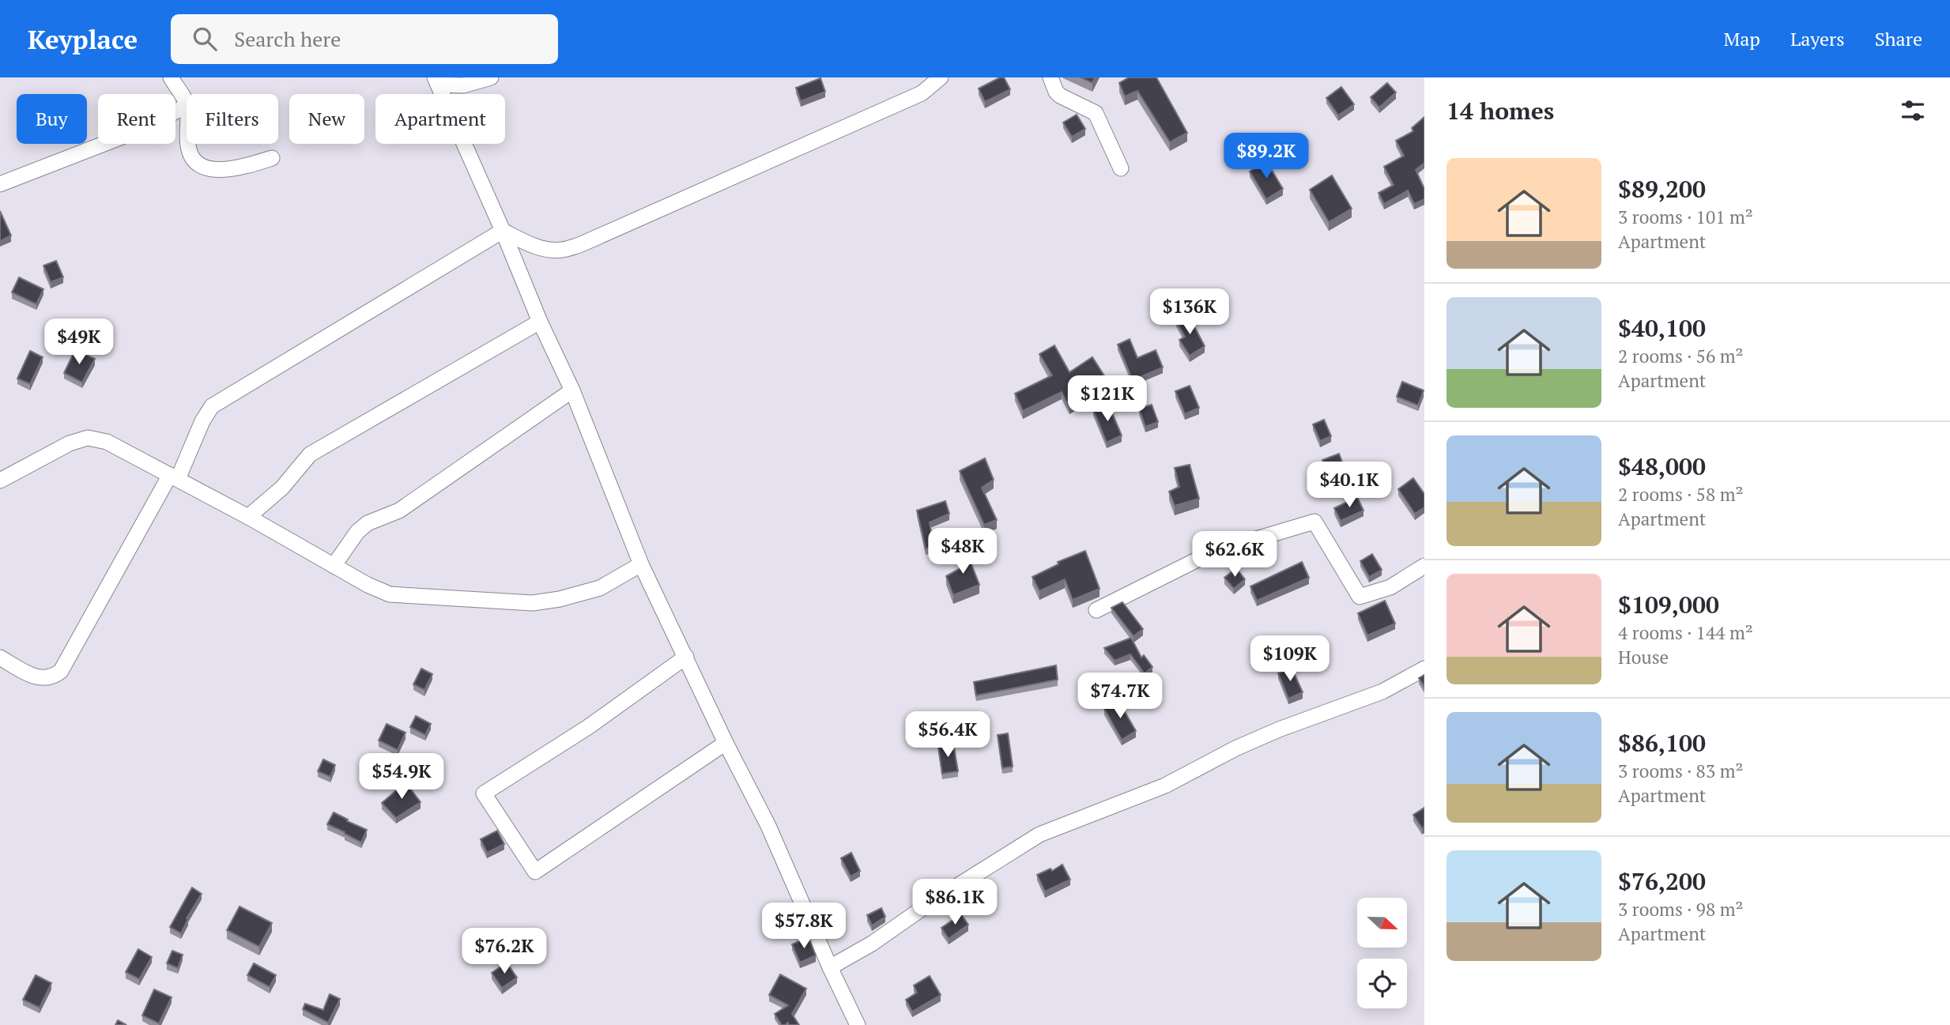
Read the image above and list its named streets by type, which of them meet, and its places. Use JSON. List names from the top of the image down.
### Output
{
  "north": "right",
  "page": {
    "header": "Keyplace",
    "search": "Search here",
    "nav": ["Map", "Layers", "Share"],
    "heading": "14 homes",
    "chip": [
      "Buy",
      "Rent",
      "Filters",
      "New",
      "Apartment"
    ],
    "price": [
      "$89.2K",
      "$136K",
      "$49K",
      "$121K",
      "$40.1K",
      "$48K",
      "$62.6K",
      "$109K",
      "$74.7K",
      "$56.4K",
      "$54.9K",
      "$86.1K",
      "$57.8K",
      "$76.2K"
    ],
    "list": [
      {
        "name": "$89,200",
        "note": "3 rooms · 101 m² · Apartment"
      },
      {
        "name": "$40,100",
        "note": "2 rooms · 56 m² · Apartment"
      },
      {
        "name": "$48,000",
        "note": "2 rooms · 58 m² · Apartment"
      },
      {
        "name": "$109,000",
        "note": "4 rooms · 144 m² · House"
      },
      {
        "name": "$86,100",
        "note": "3 rooms · 83 m² · Apartment"
      },
      {
        "name": "$76,200",
        "note": "3 rooms · 98 m² · Apartment"
      }
    ]
  }
}
